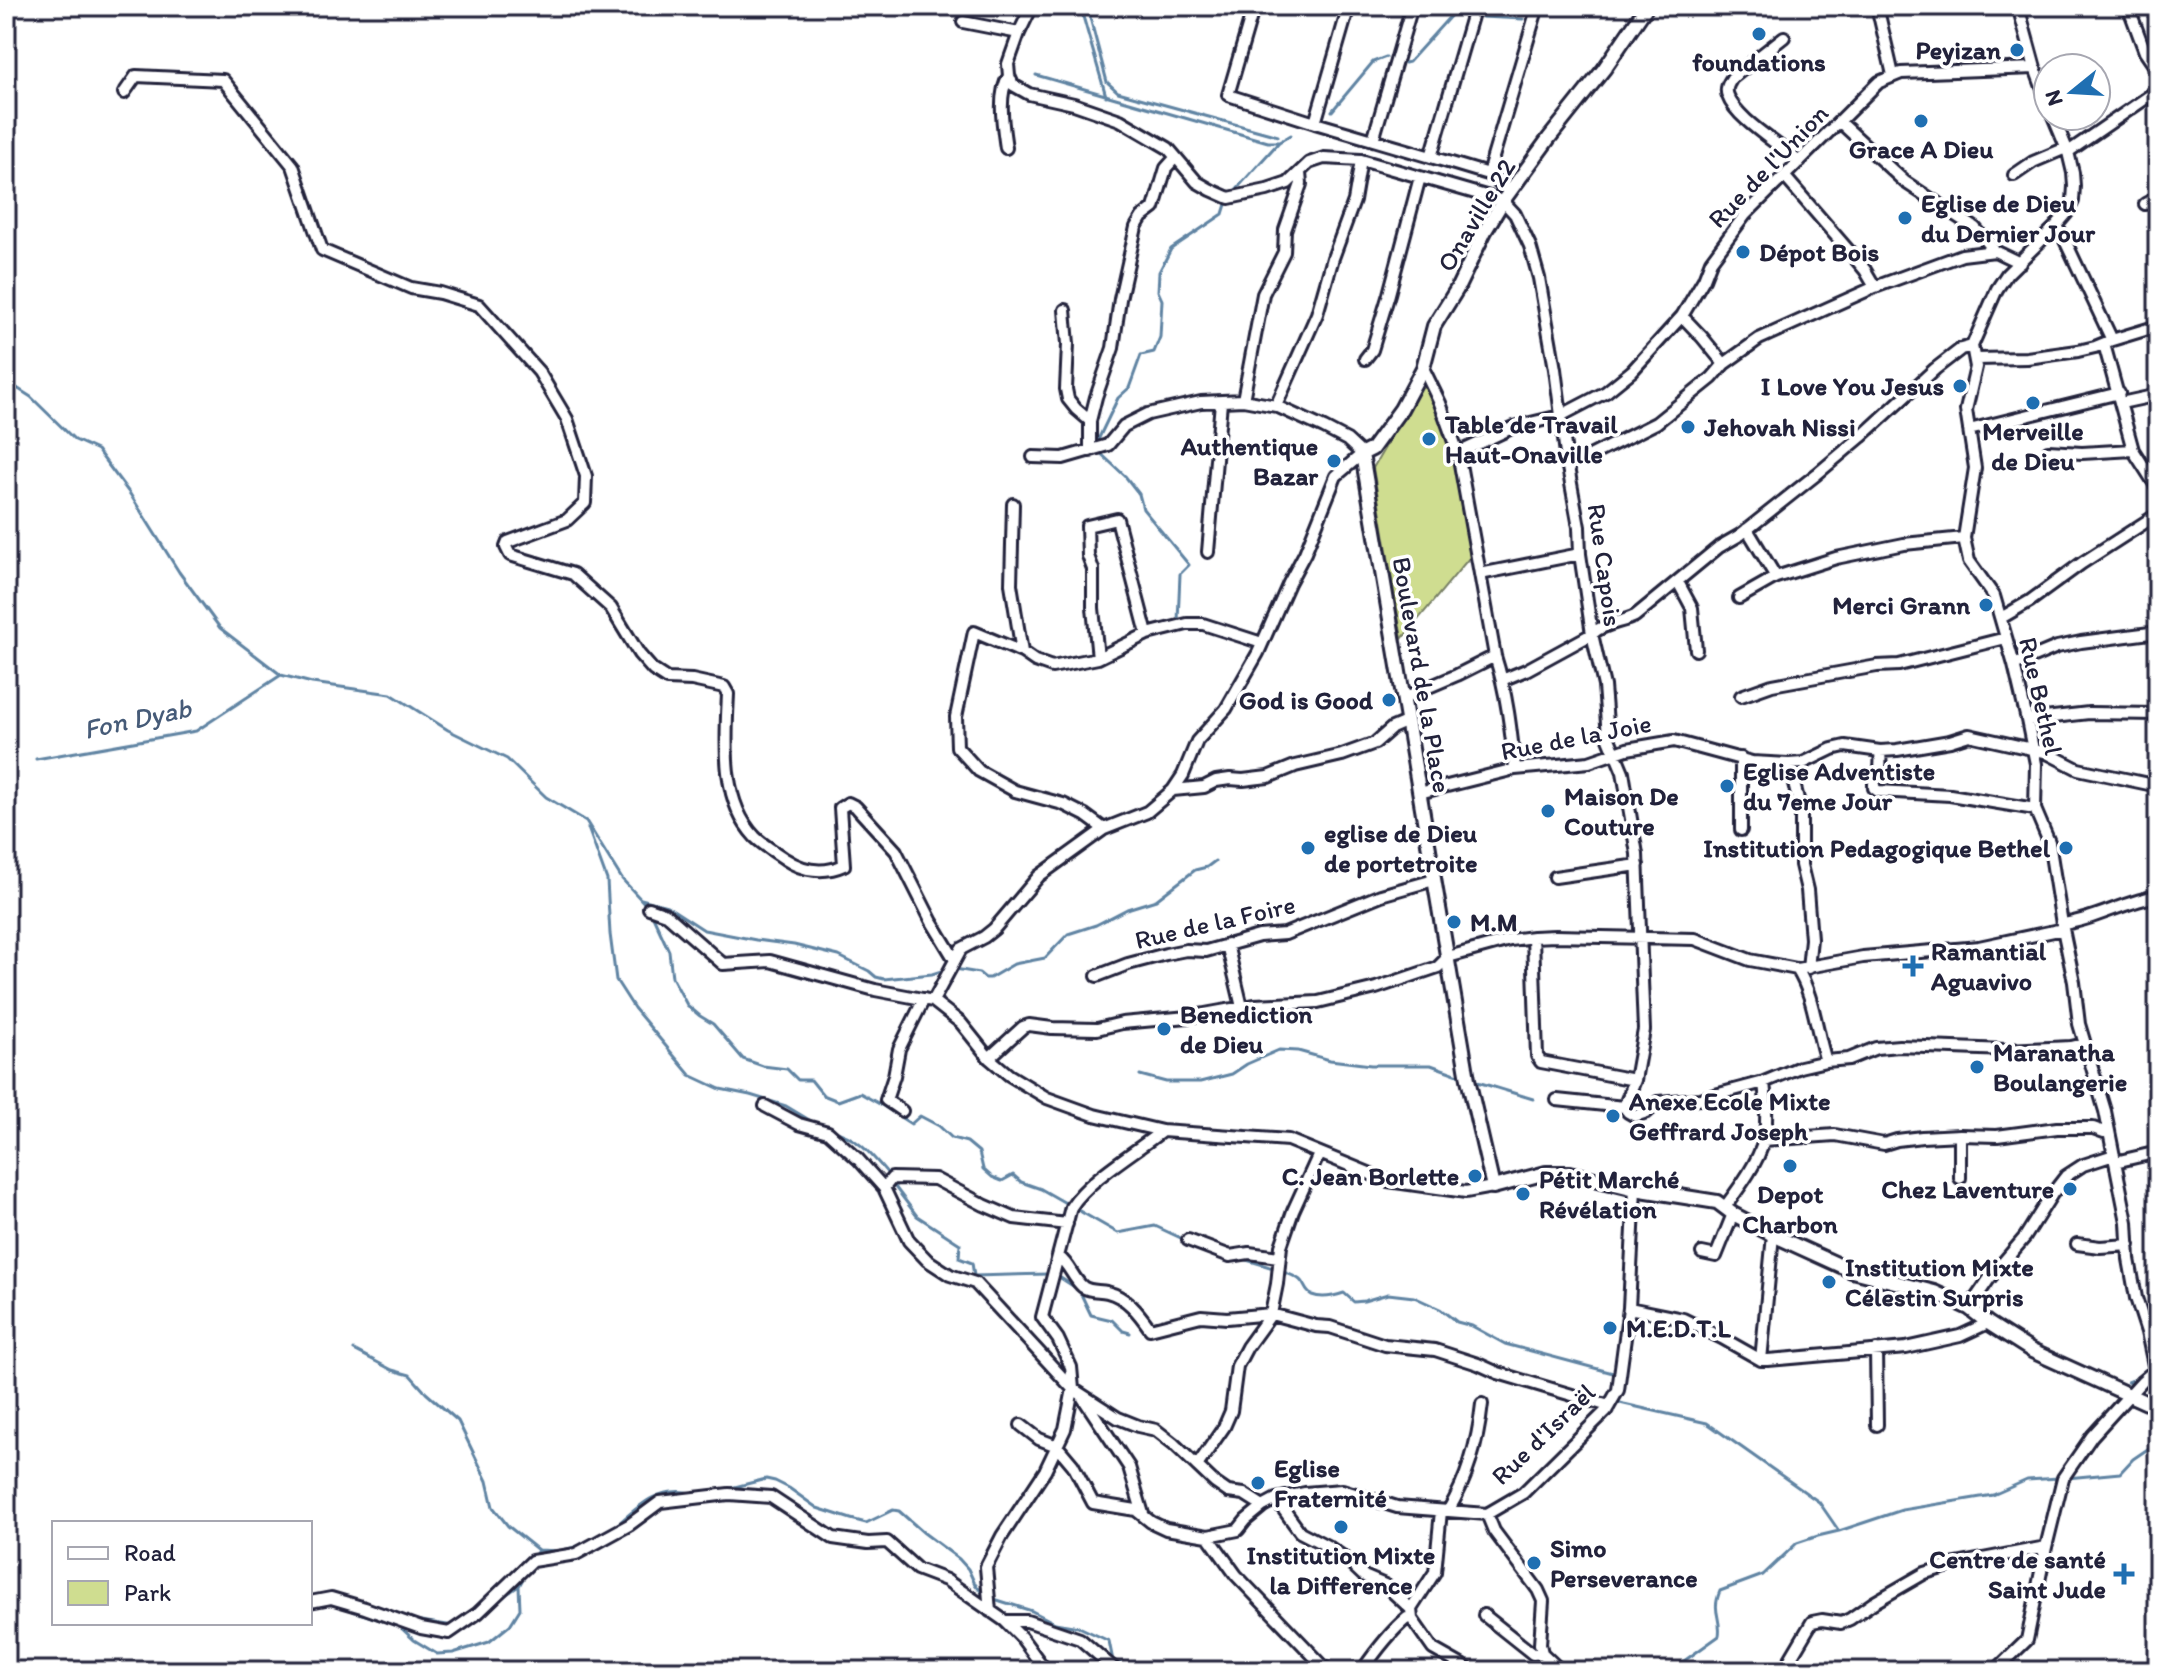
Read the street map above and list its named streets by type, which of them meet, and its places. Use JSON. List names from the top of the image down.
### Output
{
  "streets": {
    "street": [
      "Rue de l'Union",
      "Onaville 22",
      "Rue Capois",
      "Boulevard de la Place",
      "Rue Bethel",
      "Rue de la Joie",
      "Rue de la Foire",
      "Rue d'Israël"
    ]
  },
  "crossings": [
    ["Rue de l'Union", "Rue Capois"],
    ["Onaville 22", "Rue Capois"],
    ["Onaville 22", "Boulevard de la Place"],
    ["Rue Capois", "Rue de la Joie"],
    ["Boulevard de la Place", "Rue de la Joie"],
    ["Boulevard de la Place", "Rue de la Foire"],
    ["Rue Bethel", "Rue de la Joie"]
  ],
  "water": ["Fon Dyab"],
  "places": {
    "other": [
      "foundations",
      "Peyizan",
      "Grace A Dieu",
      "Eglise de Dieu du Dernier Jour",
      "Dépot Bois",
      "I Love You Jesus",
      "Merveille de Dieu",
      "Jehovah Nissi",
      "Table de Travail Haut-Onaville",
      "Authentique Bazar",
      "Merci Grann",
      "God is Good",
      "Eglise Adventiste du 7eme Jour",
      "Maison De Couture",
      "eglise de Dieu de portetroite",
      "Institution Pedagogique Bethel",
      "M.M",
      "Benediction de Dieu",
      "Maranatha Boulangerie",
      "Anexe Ecole Mixte Geffrard Joseph",
      "Depot Charbon",
      "C. Jean Borlette",
      "Chez Laventure",
      "Pétit Marché Révélation",
      "Institution Mixte Célestin Surpris",
      "M.E.D.T.L",
      "Eglise Fraternité",
      "Institution Mixte la Difference",
      "Simo Perseverance"
    ],
    "health": ["Ramantial Aguavivo", "Centre de santé Saint Jude"]
  },
  "legend": ["Road", "Park"],
  "north": "left"
}
